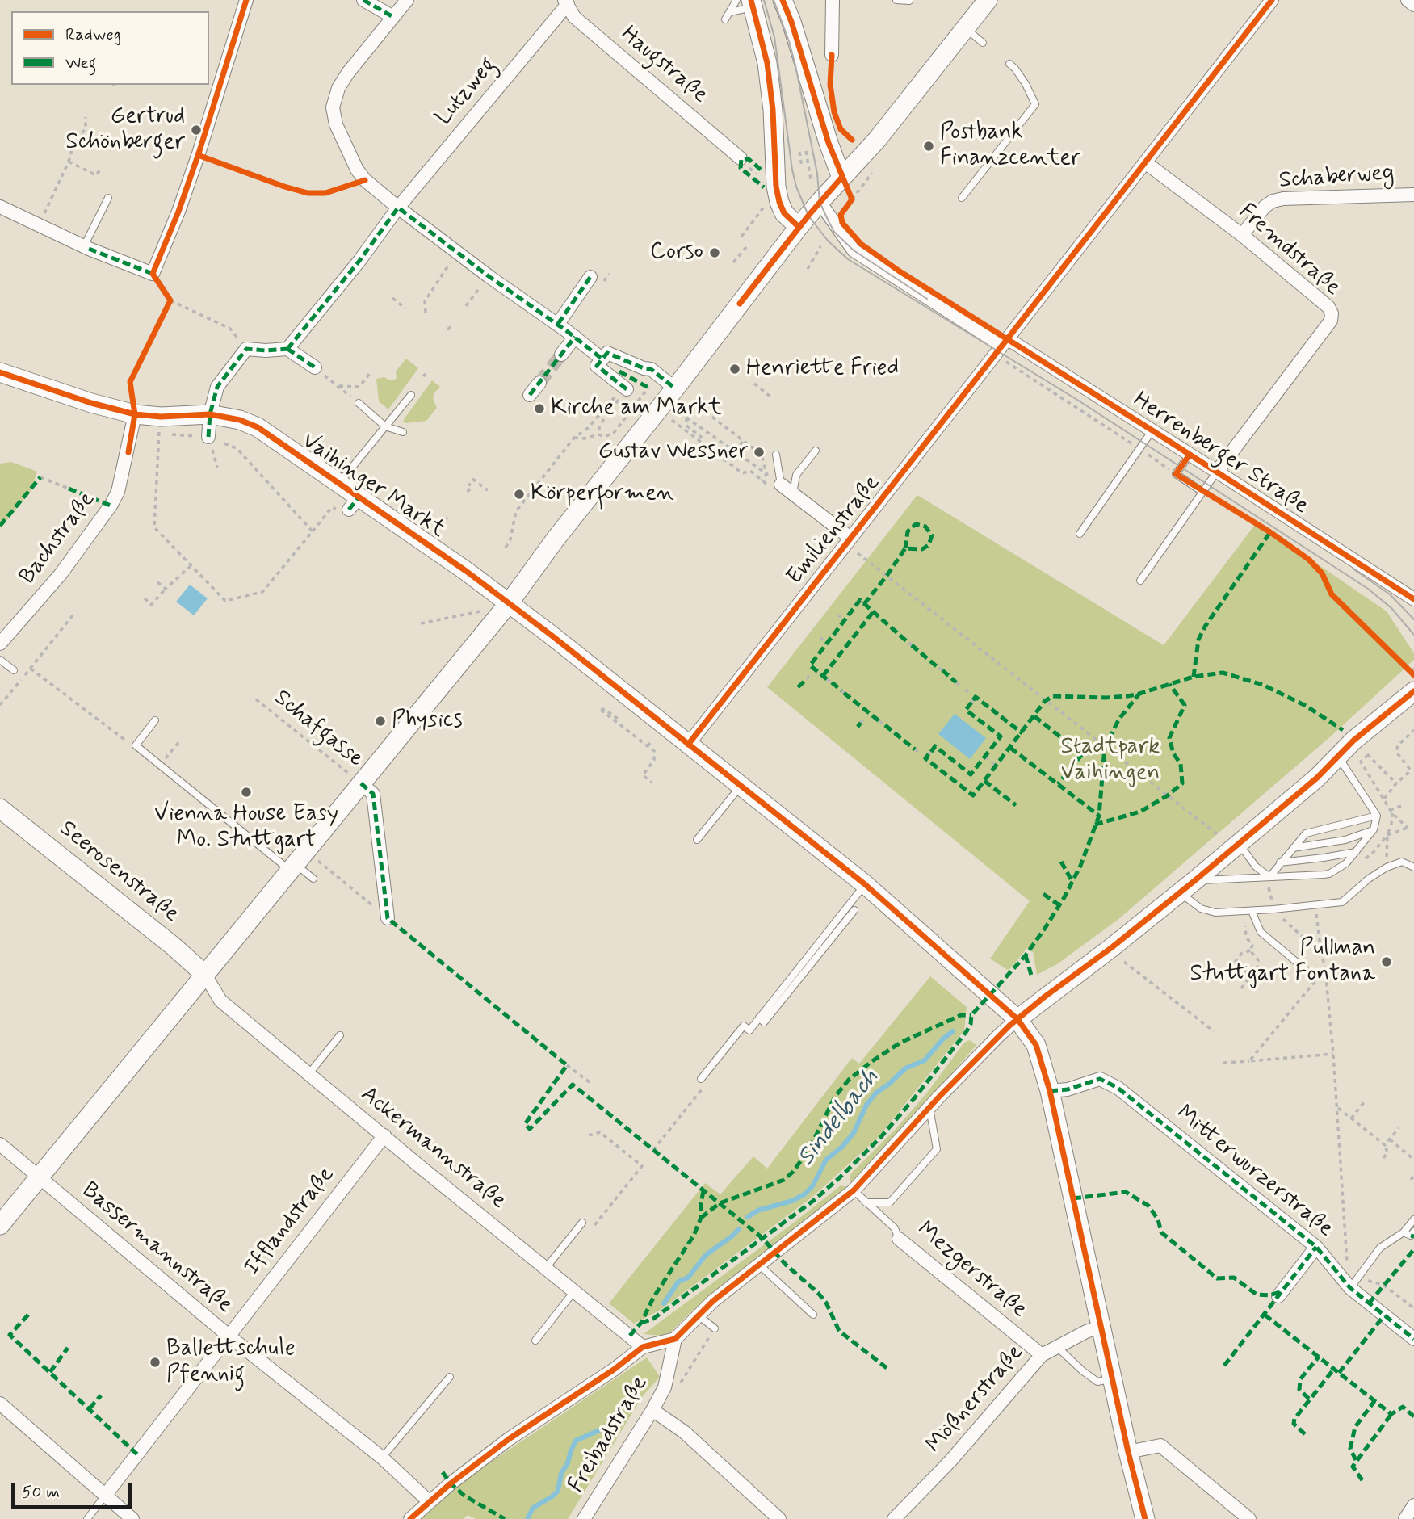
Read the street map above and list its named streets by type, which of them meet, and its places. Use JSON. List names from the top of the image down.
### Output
{
  "streets": {
    "main road": ["Vaihinger Markt", "Seerosenstraße"],
    "street": [
      "Haugstraße",
      "Lutzweg",
      "Schaberweg",
      "Fremdstraße",
      "Herrenberger Straße",
      "Emilienstraße",
      "Bachstraße",
      "Ackermannstraße",
      "Mitterwurzerstraße",
      "Ifflandstraße",
      "Bassermannstraße",
      "Mezgerstraße",
      "Mößnerstraße",
      "Freibadstraße"
    ],
    "path": ["Schafgasse"]
  },
  "crossings": [
    ["Haugstraße", "Lutzweg"],
    ["Schaberweg", "Fremdstraße"],
    ["Fremdstraße", "Herrenberger Straße"],
    ["Fremdstraße", "Emilienstraße"],
    ["Herrenberger Straße", "Emilienstraße"],
    ["Vaihinger Markt", "Emilienstraße"],
    ["Vaihinger Markt", "Bachstraße"],
    ["Vaihinger Markt", "Mitterwurzerstraße"],
    ["Vaihinger Markt", "Mößnerstraße"],
    ["Seerosenstraße", "Ackermannstraße"],
    ["Ackermannstraße", "Ifflandstraße"],
    ["Ifflandstraße", "Bassermannstraße"],
    ["Mezgerstraße", "Mößnerstraße"]
  ],
  "water": ["Sindelbach"],
  "parks": ["Stadtpark Vaihingen"],
  "places": [
    "Gertrud Schönberger",
    "Postbank Finanzcenter",
    "Corso",
    "Henriette Fried",
    "Kirche am Markt",
    "Gustav Wessner",
    "Körperformen",
    "Physics",
    "Vienna House Easy Mo. Stuttgart",
    "Pullman Stuttgart Fontana",
    "Ballettschule Pfennig"
  ],
  "legend": ["Radweg", "Weg"],
  "scale_bar": "50 m"
}
